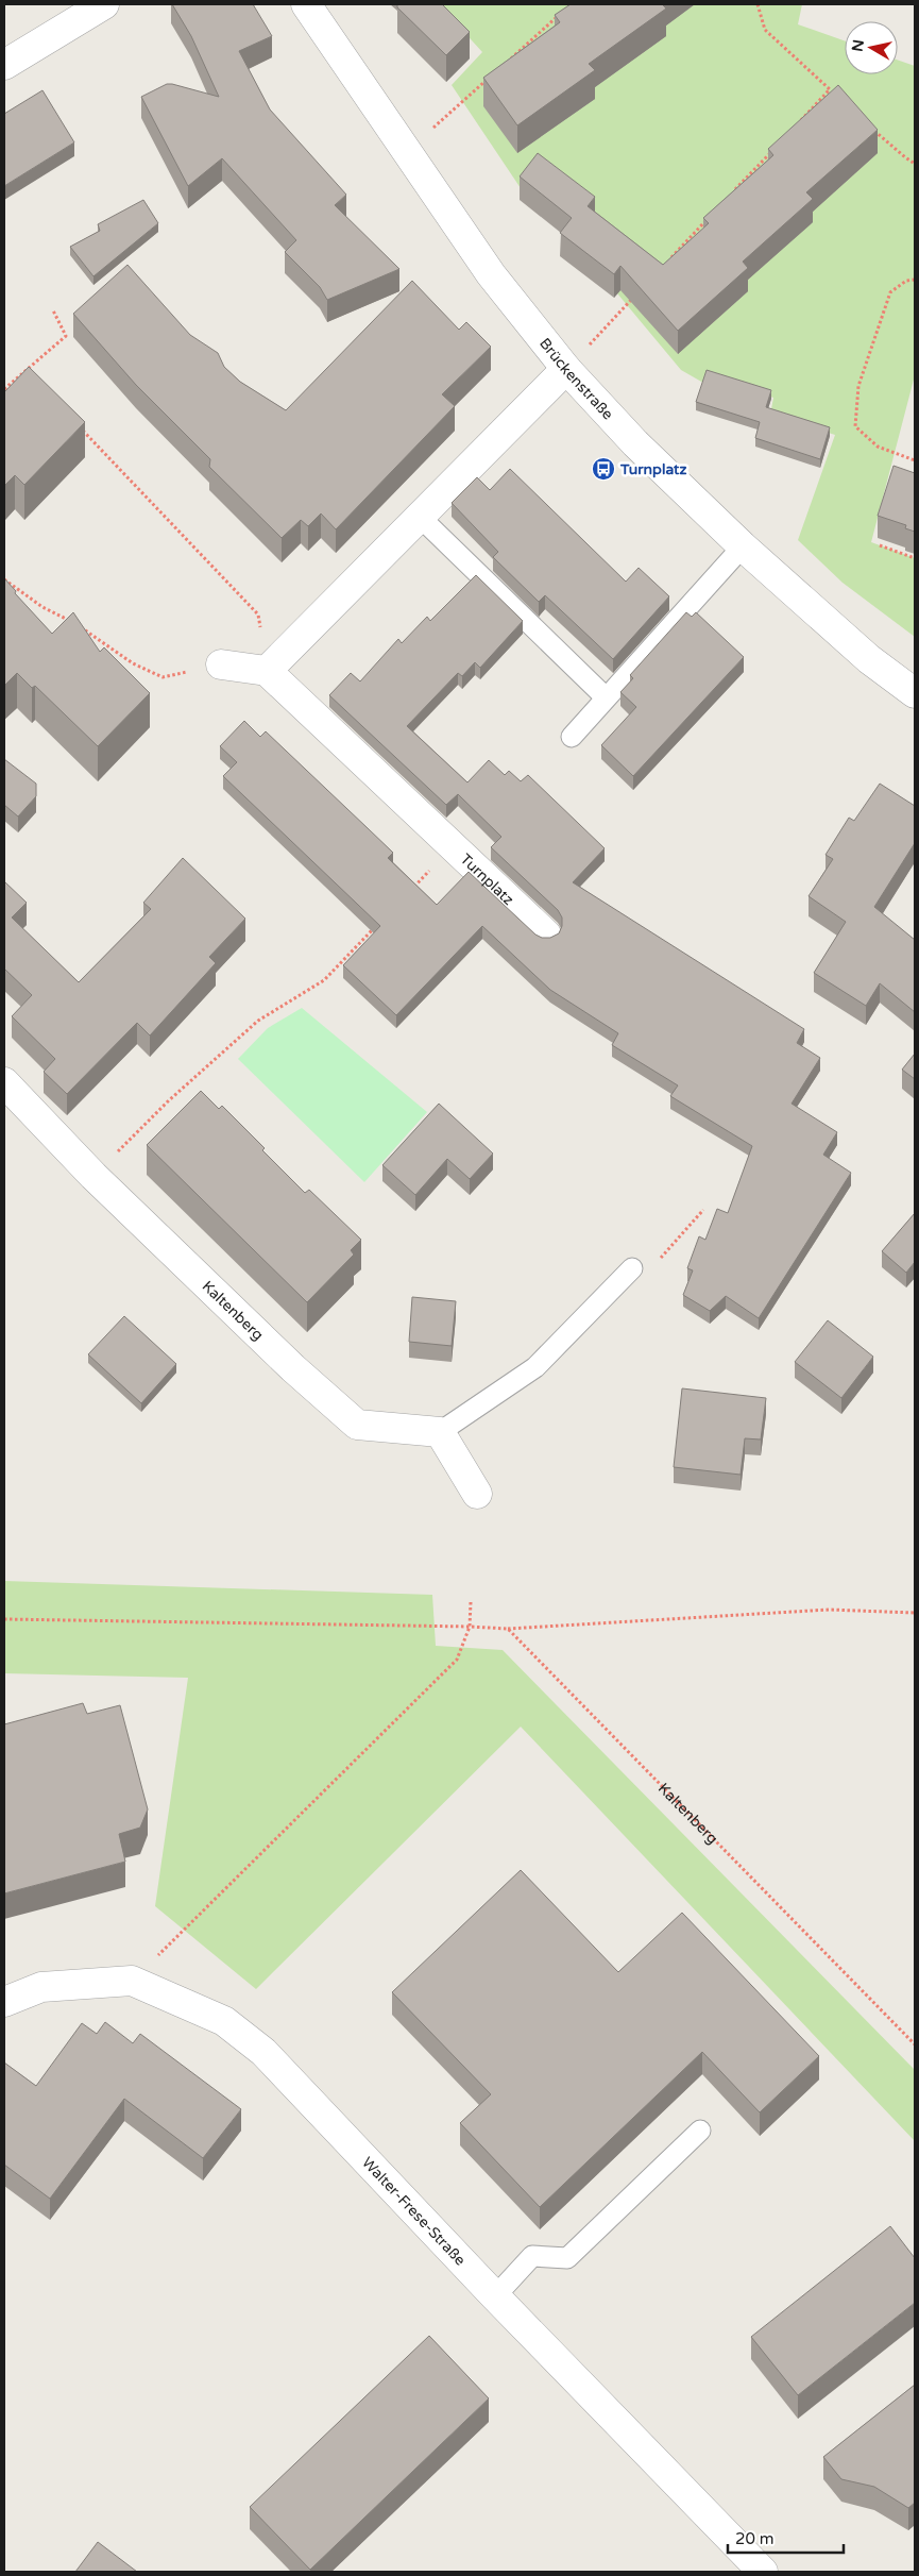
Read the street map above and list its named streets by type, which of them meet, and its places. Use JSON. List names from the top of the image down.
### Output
{
  "streets": {
    "street": [
      "Brückenstraße",
      "Turnplatz",
      "Kaltenberg",
      "Walter-Frese-Straße"
    ]
  },
  "places": {
    "bus stop": ["Turnplatz"]
  },
  "scale_bar": "20 m",
  "north": "left"
}
